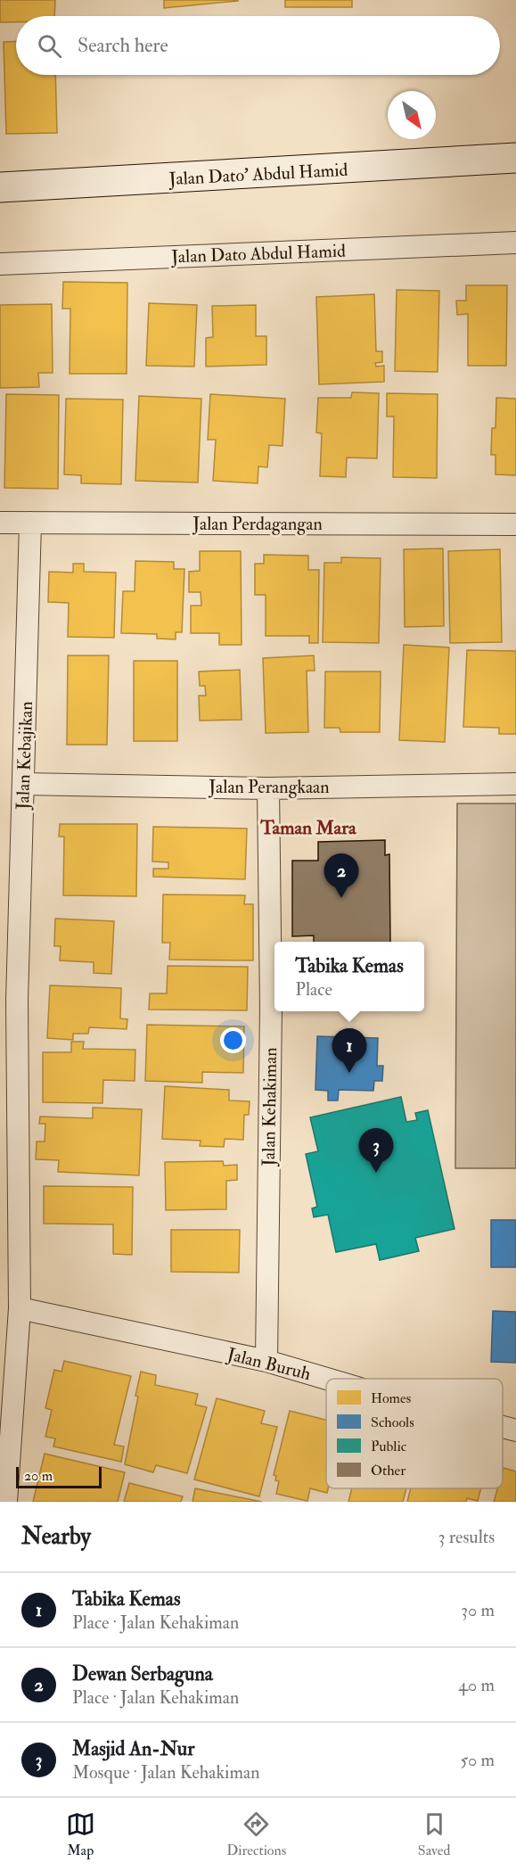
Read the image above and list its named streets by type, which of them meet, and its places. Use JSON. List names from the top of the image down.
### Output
{
  "streets": {
    "street": [
      "Jalan Dato' Abdul Hamid",
      "Jalan Dato Abdul Hamid",
      "Jalan Perdagangan",
      "Jalan Kebajikan",
      "Jalan Perangkaan",
      "Jalan Kehakiman",
      "Jalan Buruh"
    ]
  },
  "crossings": [
    ["Jalan Perdagangan", "Jalan Kebajikan"],
    ["Jalan Kebajikan", "Jalan Perangkaan"],
    ["Jalan Kebajikan", "Jalan Buruh"],
    ["Jalan Perangkaan", "Jalan Kehakiman"],
    ["Jalan Kehakiman", "Jalan Buruh"]
  ],
  "districts": ["Taman Mara"],
  "legend": [
    "Homes",
    "Schools",
    "Public",
    "Other"
  ],
  "scale_bar": "20 m",
  "north": "bottom right",
  "page": {
    "search": "Search here",
    "pins": ["2", "1", "3"],
    "popup": ["Tabika Kemas", "Place"],
    "scale": "20 m",
    "heading": ["Nearby", "3 results"],
    "list": [
      {
        "mark": "1",
        "name": "Tabika Kemas",
        "note": "Place · Jalan Kehakiman",
        "value": "30 m"
      },
      {
        "mark": "2",
        "name": "Dewan Serbaguna",
        "note": "Place · Jalan Kehakiman",
        "value": "40 m"
      },
      {
        "mark": "3",
        "name": "Masjid An-Nur",
        "note": "Mosque · Jalan Kehakiman",
        "value": "50 m"
      }
    ],
    "nav": ["Map", "Directions", "Saved"]
  }
}
